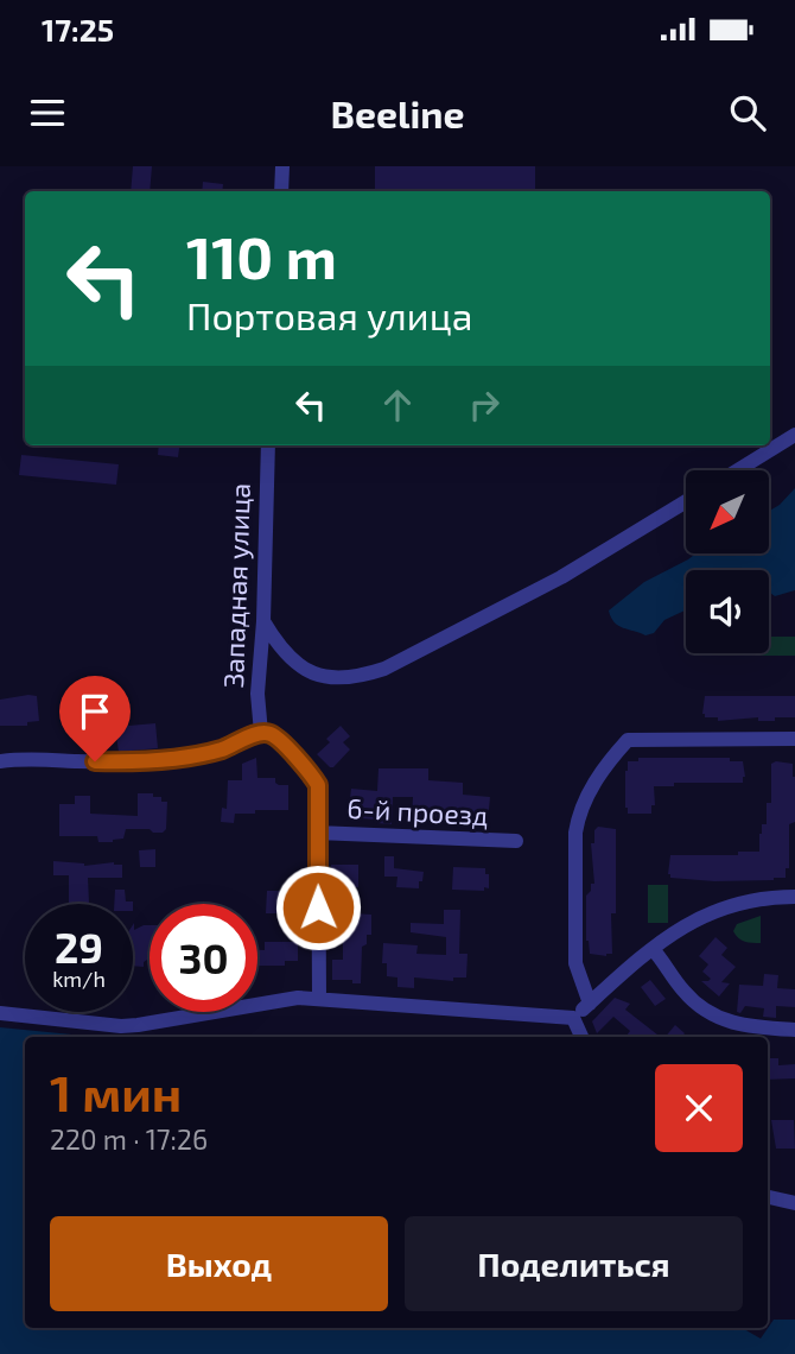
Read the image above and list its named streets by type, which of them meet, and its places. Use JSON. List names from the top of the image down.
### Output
{
  "streets": {
    "street": ["Западная улица", "6-й проезд"]
  },
  "north": "bottom left",
  "page": {
    "status": "17:25",
    "header": "Beeline",
    "turn": ["110 m", "Портовая улица"],
    "speed": "29 km/h",
    "limit": "30",
    "heading": ["1 мин", "220 m · 17:26"],
    "buttons": ["Выход", "Поделиться"]
  }
}
